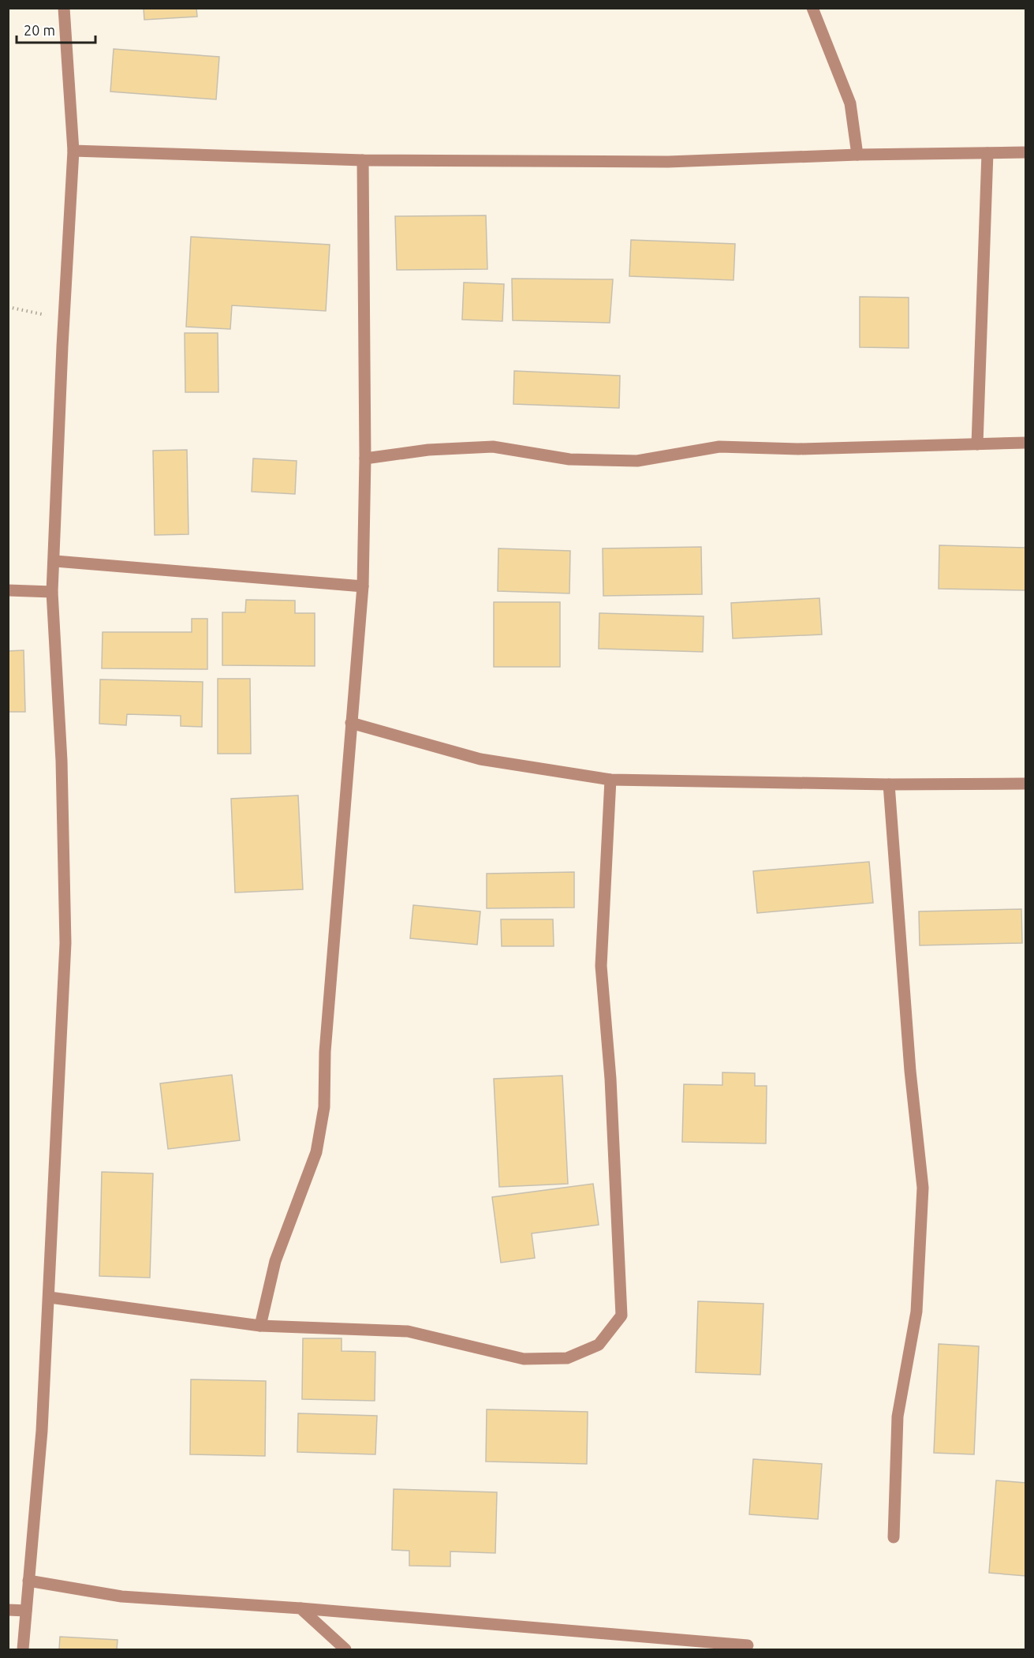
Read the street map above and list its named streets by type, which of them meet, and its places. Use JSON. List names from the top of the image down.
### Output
{
  "scale_bar": "20 m"
}
